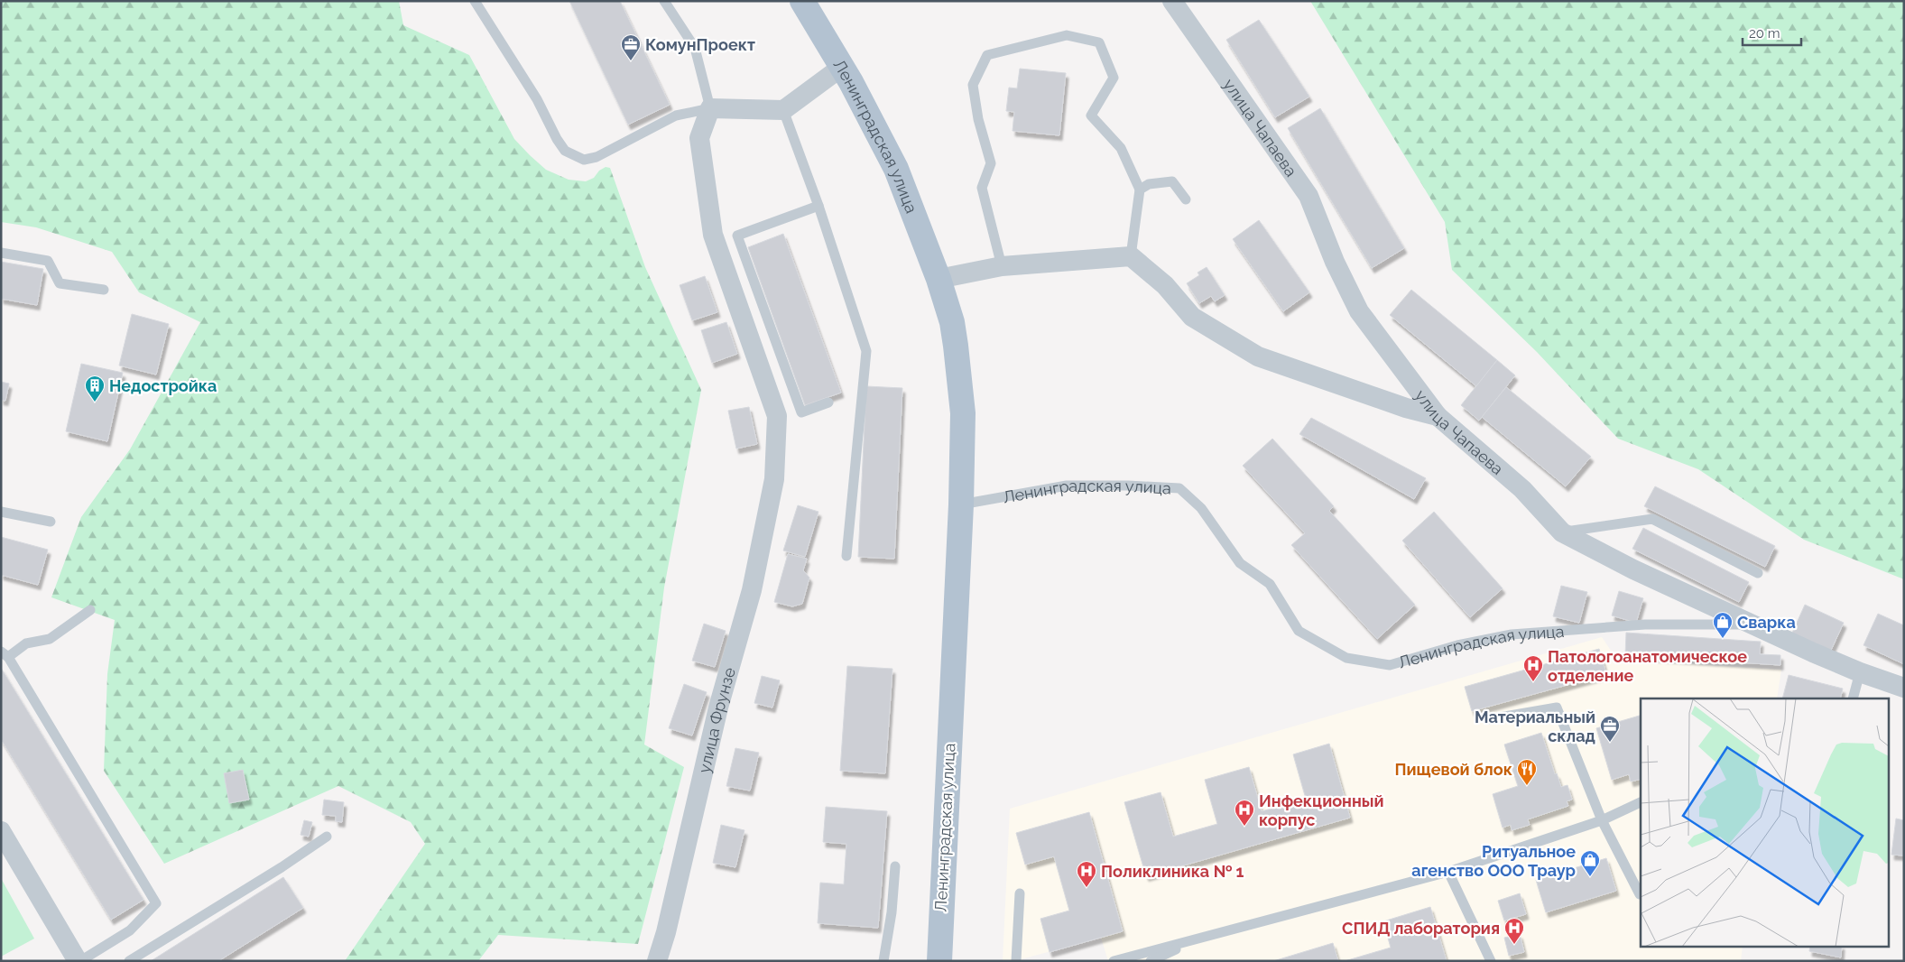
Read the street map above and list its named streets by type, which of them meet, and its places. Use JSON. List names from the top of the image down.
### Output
{
  "streets": {
    "main road": ["Ленинградская улица"],
    "street": ["улица Чапаева", "улица Фрунзе"]
  },
  "crossings": [
    ["улица Чапаева", "Ленинградская улица"]
  ],
  "places": {
    "office": ["КомунПроект", "Материальный склад"],
    "building": ["Недостройка"],
    "shop": ["Сварка", "Ритуальное агенство ООО Траур"],
    "hospital": [
      "Патологоанатомическое отделение",
      "Инфекционный корпус",
      "Поликлиника № 1",
      "СПИД лаборатория"
    ],
    "restaurant": ["Пищевой блок"]
  },
  "scale_bar": "20 m"
}
